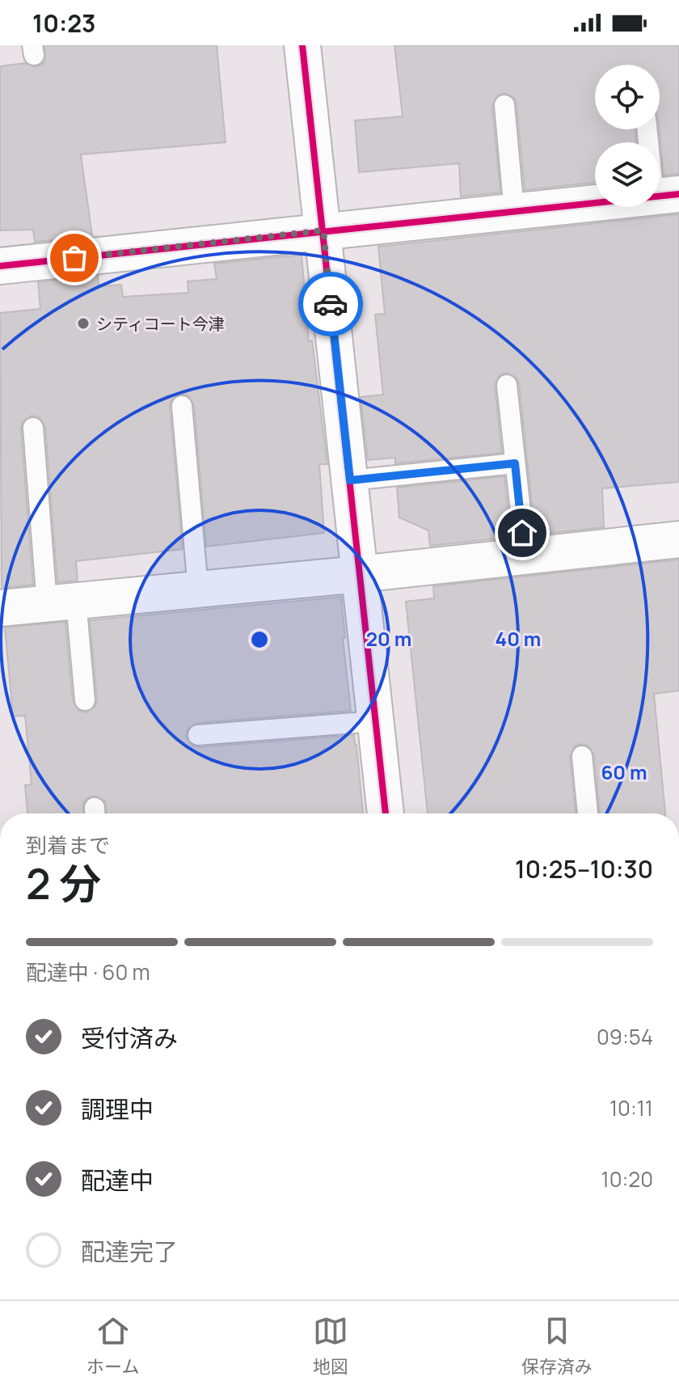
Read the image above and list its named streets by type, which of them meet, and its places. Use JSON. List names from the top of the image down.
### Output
{
  "places": ["シティコート今津"],
  "page": {
    "status": "10:23",
    "heading": ["2 分", "到着まで", "10:25–10:30"],
    "bar": "配達中 · 60 m",
    "list": [
      ["受付済み", "09:54"],
      ["調理中", "10:11"],
      ["配達中", "10:20"],
      "配達完了"
    ],
    "tabs": ["ホーム", "地図", "保存済み"]
  },
  "rings": ["20 m", "40 m", "60 m"]
}
